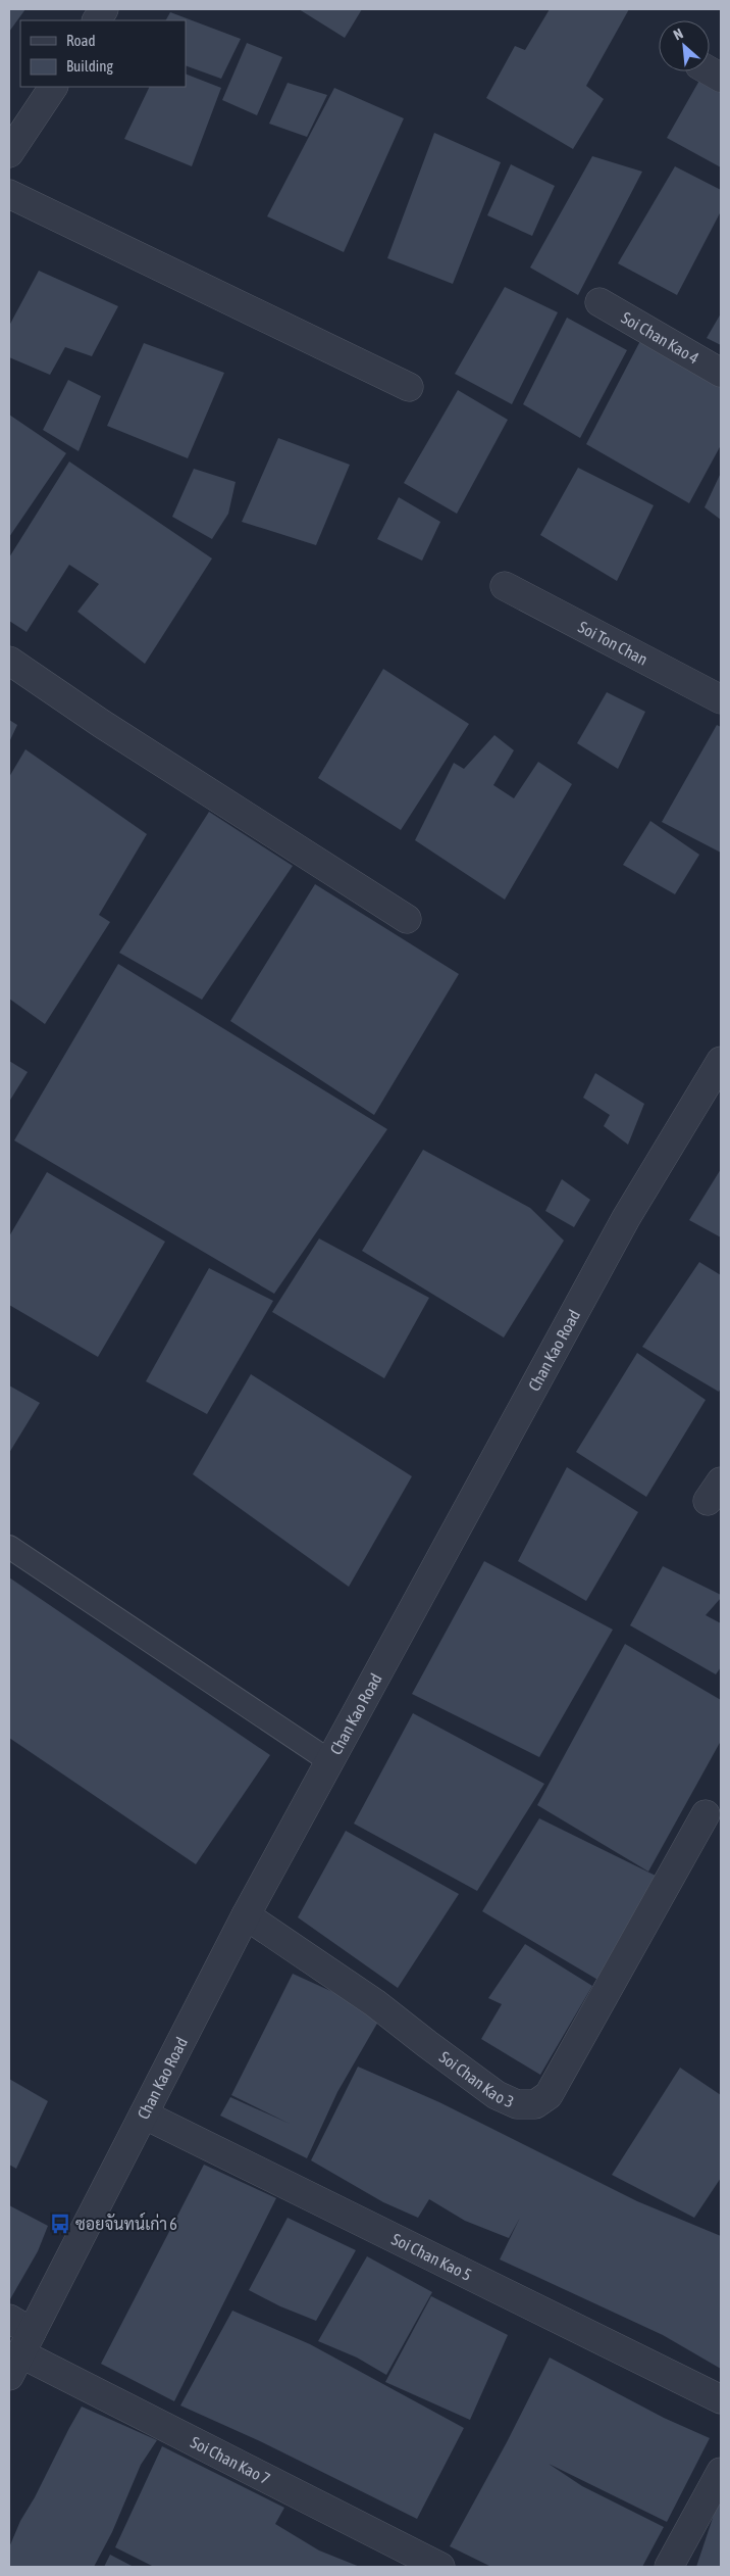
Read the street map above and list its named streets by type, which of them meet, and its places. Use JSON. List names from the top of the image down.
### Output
{
  "streets": {
    "street": [
      "Soi Chan Kao 4",
      "Soi Ton Chan",
      "Chan Kao Road",
      "Soi Chan Kao 3",
      "Soi Chan Kao 5",
      "Soi Chan Kao 7"
    ]
  },
  "crossings": [
    ["Chan Kao Road", "Soi Chan Kao 3"],
    ["Chan Kao Road", "Soi Chan Kao 5"],
    ["Chan Kao Road", "Soi Chan Kao 7"]
  ],
  "places": {
    "bus stop": ["ซอยจันทน์เก่า 6"]
  },
  "legend": ["Road", "Building"],
  "north": "top left"
}
